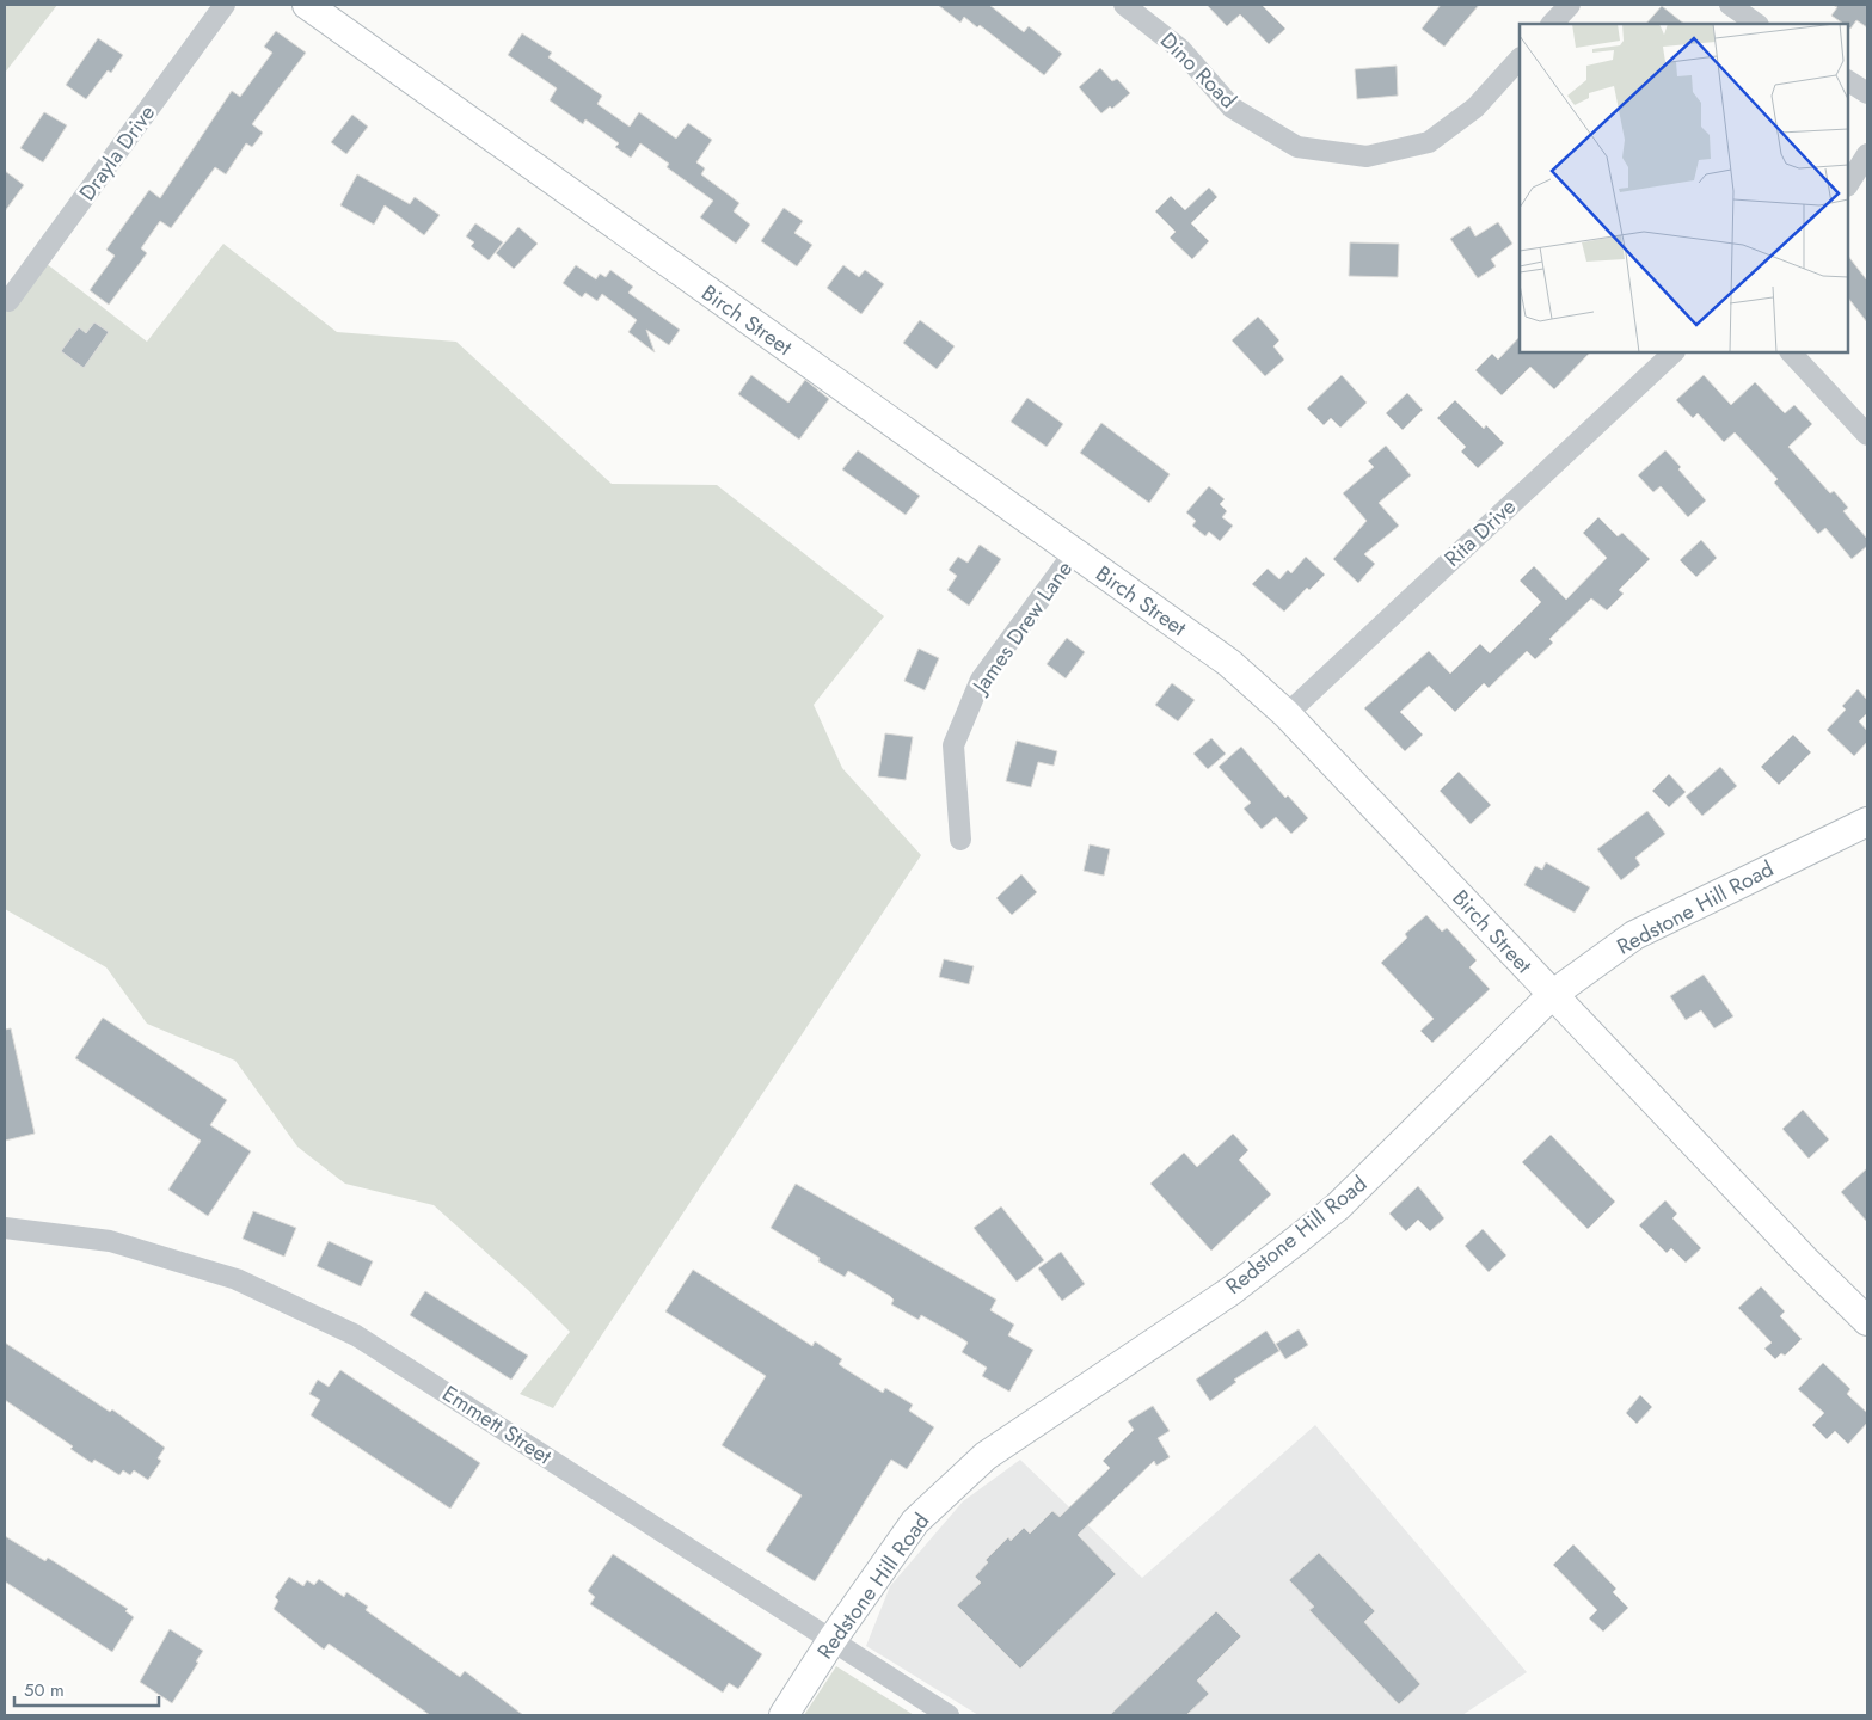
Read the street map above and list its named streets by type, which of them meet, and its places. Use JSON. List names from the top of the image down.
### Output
{
  "streets": {
    "main road": ["Birch Street", "Redstone Hill Road"],
    "street": [
      "Dino Road",
      "Drayla Drive",
      "Rita Drive",
      "James Drew Lane",
      "Emmett Street"
    ]
  },
  "crossings": [
    ["Birch Street", "Rita Drive"],
    ["Birch Street", "James Drew Lane"],
    ["Birch Street", "Redstone Hill Road"],
    ["Redstone Hill Road", "Emmett Street"]
  ],
  "scale_bar": "50 m"
}
